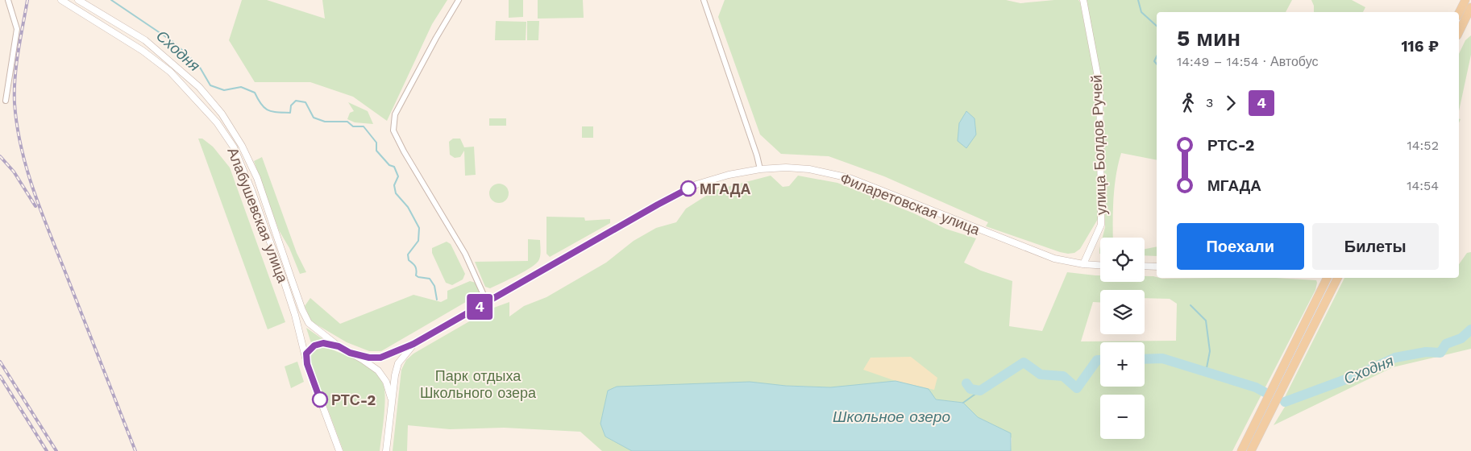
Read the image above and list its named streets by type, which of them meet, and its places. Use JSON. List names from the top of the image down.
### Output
{
  "streets": {
    "street": ["улица Болдов Ручей", "Филаретовская улица", "Алабушевская улица"]
  },
  "crossings": [
    ["улица Болдов Ручей", "Филаретовская улица"],
    ["Филаретовская улица", "Алабушевская улица"]
  ],
  "water": ["Сходня", "Школьное озеро"],
  "parks": ["Парк отдыха Школьного озера"],
  "places": ["МГАДА", "РТС-2"],
  "lines": ["bus line 4"],
  "page": {
    "on_map": "4",
    "heading": ["5 мин", "14:49 – 14:54 · Автобус", "116 ₽"],
    "legs": ["3", "4"],
    "list": [
      {
        "name": "РТС-2",
        "value": "14:52"
      },
      {
        "name": "МГАДА",
        "value": "14:54"
      }
    ],
    "buttons": ["Поехали", "Билеты"],
    "map_buttons": ["+", "−"]
  }
}
